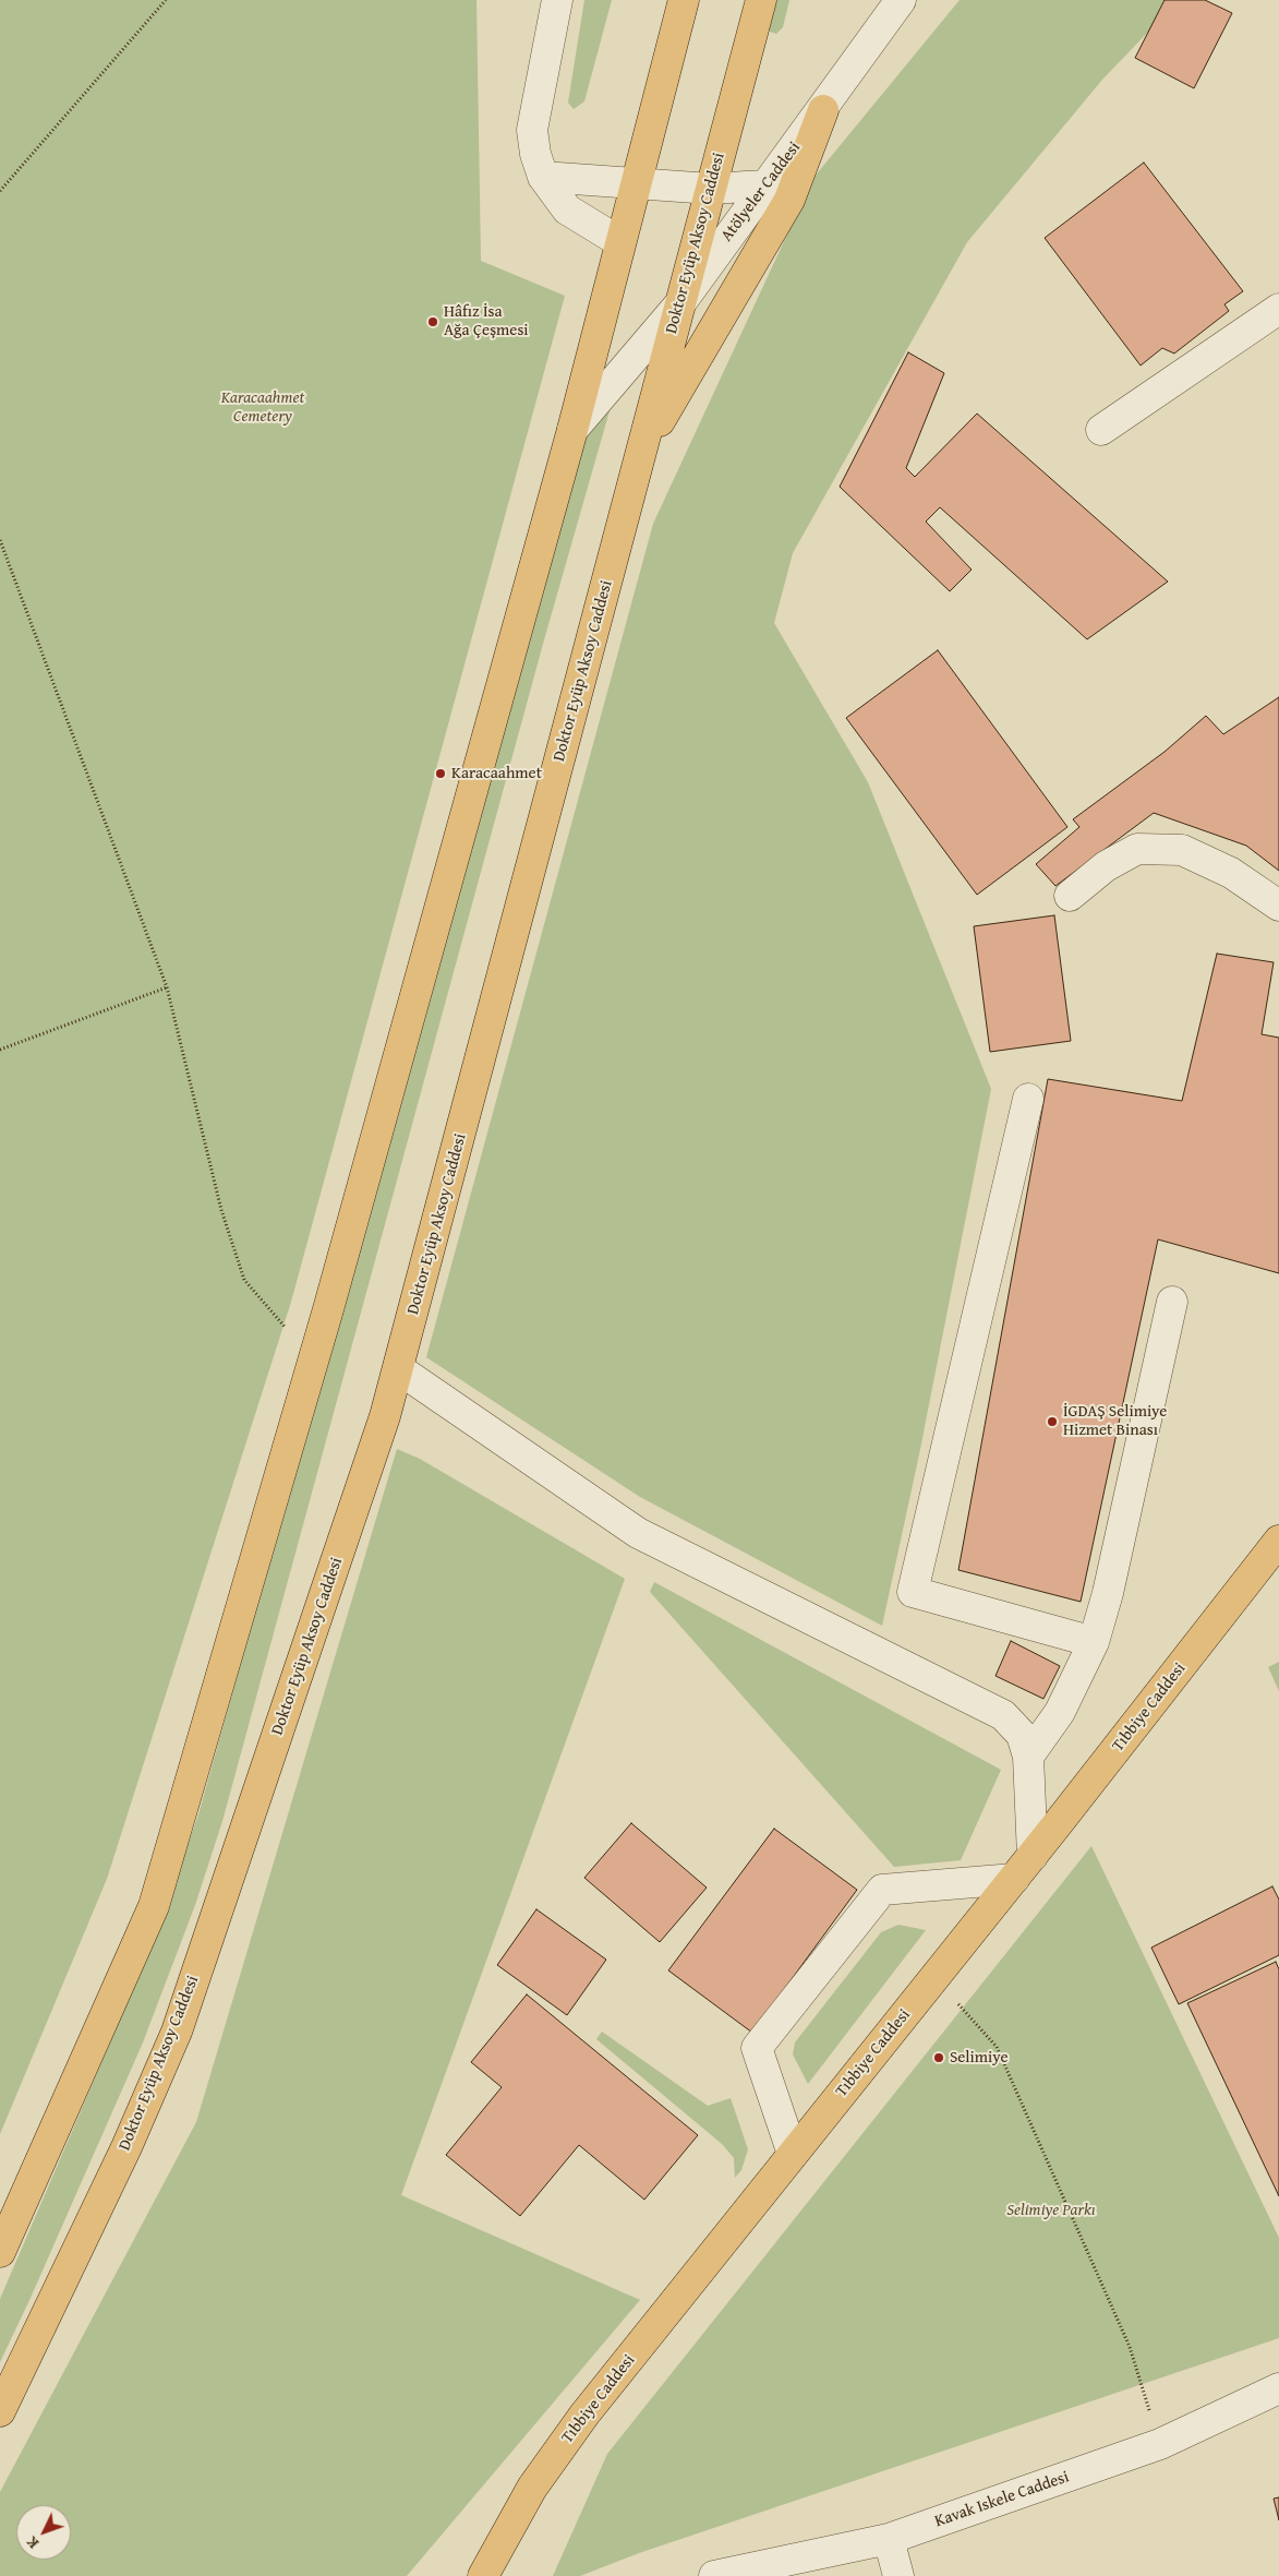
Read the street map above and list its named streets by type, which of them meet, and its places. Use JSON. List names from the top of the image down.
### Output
{
  "streets": {
    "main road": ["Doktor Eyüp Aksoy Caddesi", "Tıbbiye Caddesi"],
    "street": ["Atölyeler Caddesi", "Kavak Iskele Caddesi"]
  },
  "crossings": [
    ["Atölyeler Caddesi", "Doktor Eyüp Aksoy Caddesi"]
  ],
  "parks": ["Karacaahmet Cemetery", "Selimiye Parkı"],
  "places": [
    "Hâfız İsa Ağa Çeşmesi",
    "Karacaahmet",
    "İGDAŞ Selimiye Hizmet Binası",
    "Selimiye"
  ],
  "north": "bottom left"
}
